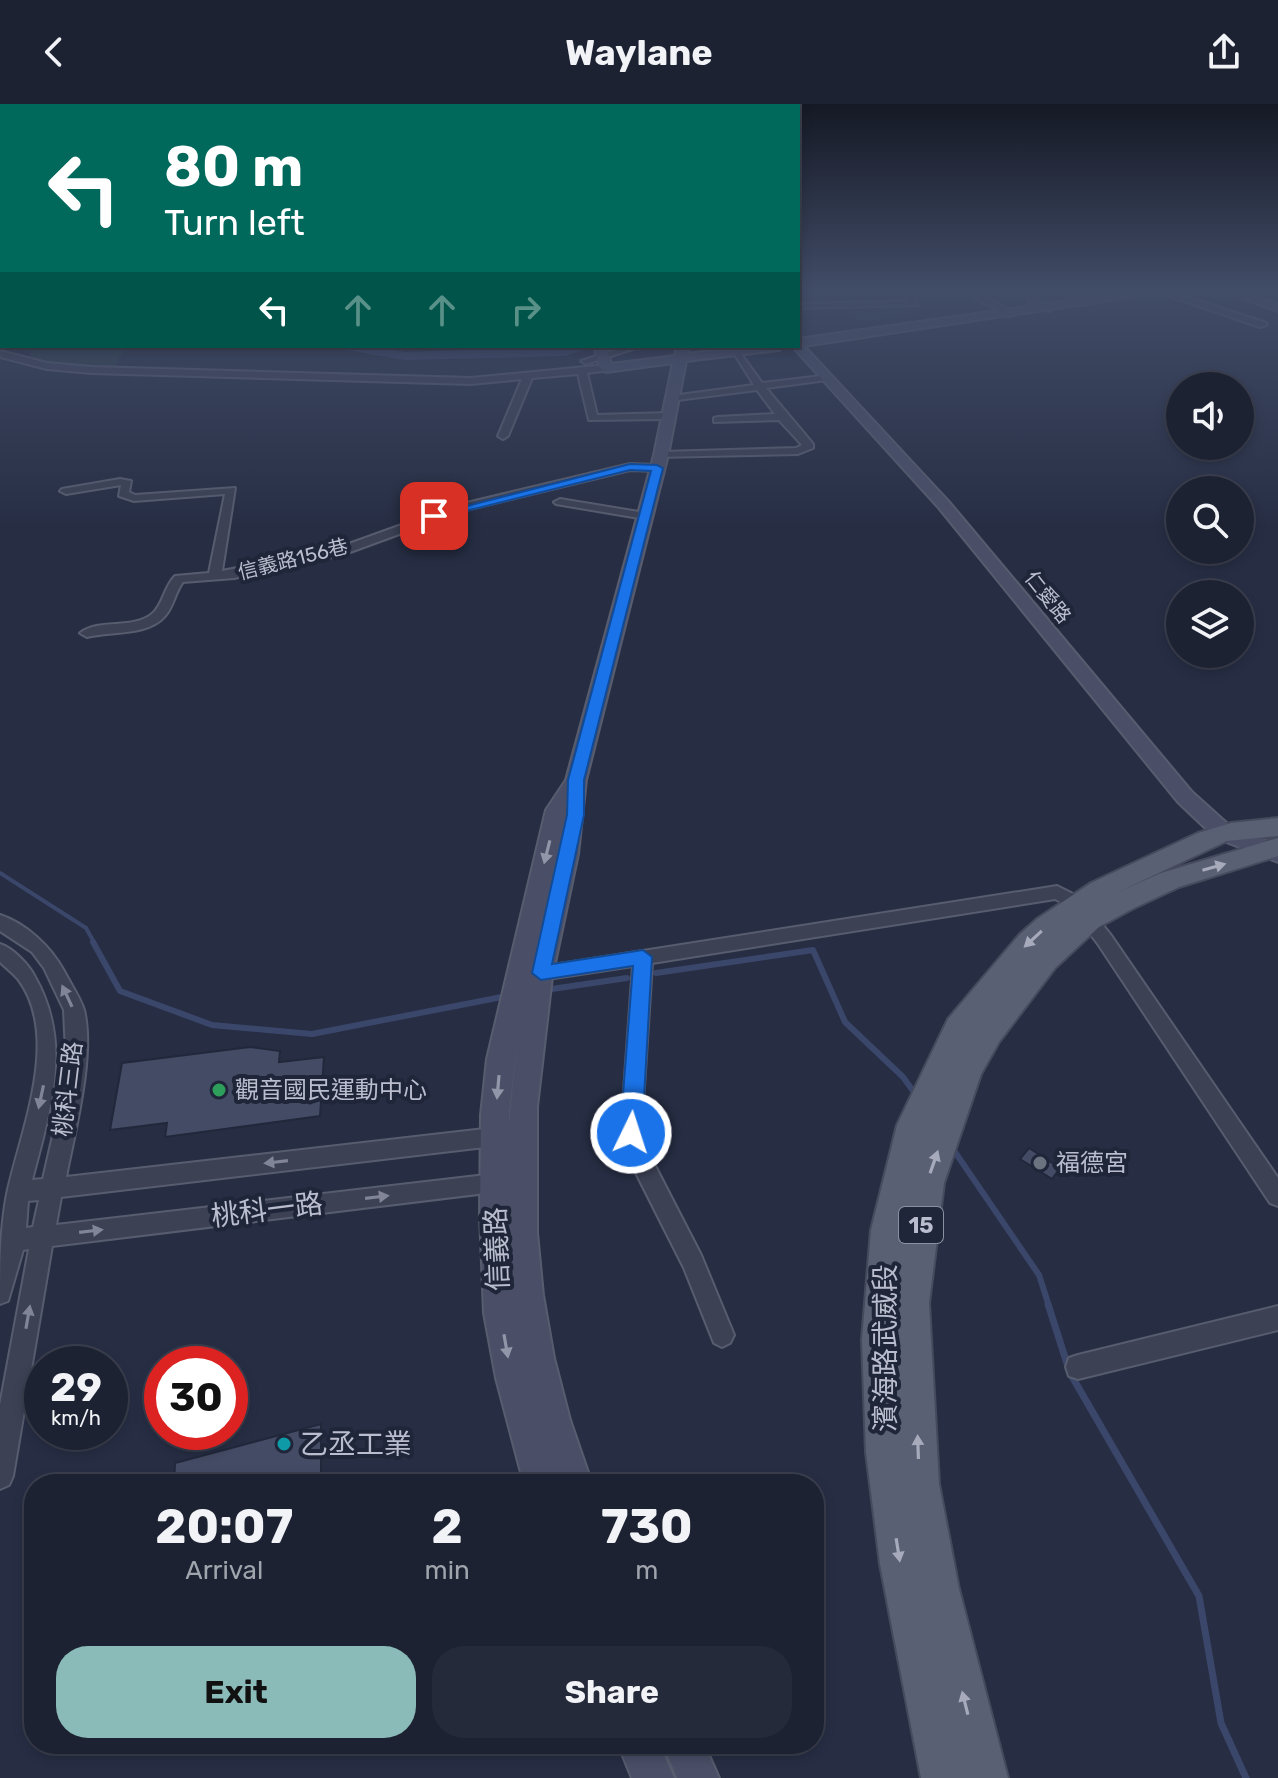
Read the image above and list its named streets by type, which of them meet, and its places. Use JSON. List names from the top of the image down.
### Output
{
  "streets": {
    "main road": ["15", "濱海路武威段"],
    "street": [
      "信義路156巷",
      "仁愛路",
      "桃科三路",
      "桃科一路",
      "信義路"
    ]
  },
  "crossings": [
    ["信義路156巷", "信義路"],
    ["仁愛路", "濱海路武威段"],
    ["桃科三路", "桃科一路"],
    ["桃科一路", "信義路"]
  ],
  "places": ["觀音國民運動中心", "福德宮", "乙丞工業"],
  "page": {
    "header": "Waylane",
    "turn": ["80 m", "Turn left"],
    "speed": "29 km/h",
    "limit": "30",
    "eta": [
      "20:07",
      "Arrival",
      "2",
      "min",
      "730",
      "m"
    ],
    "buttons": ["Exit", "Share"]
  }
}
